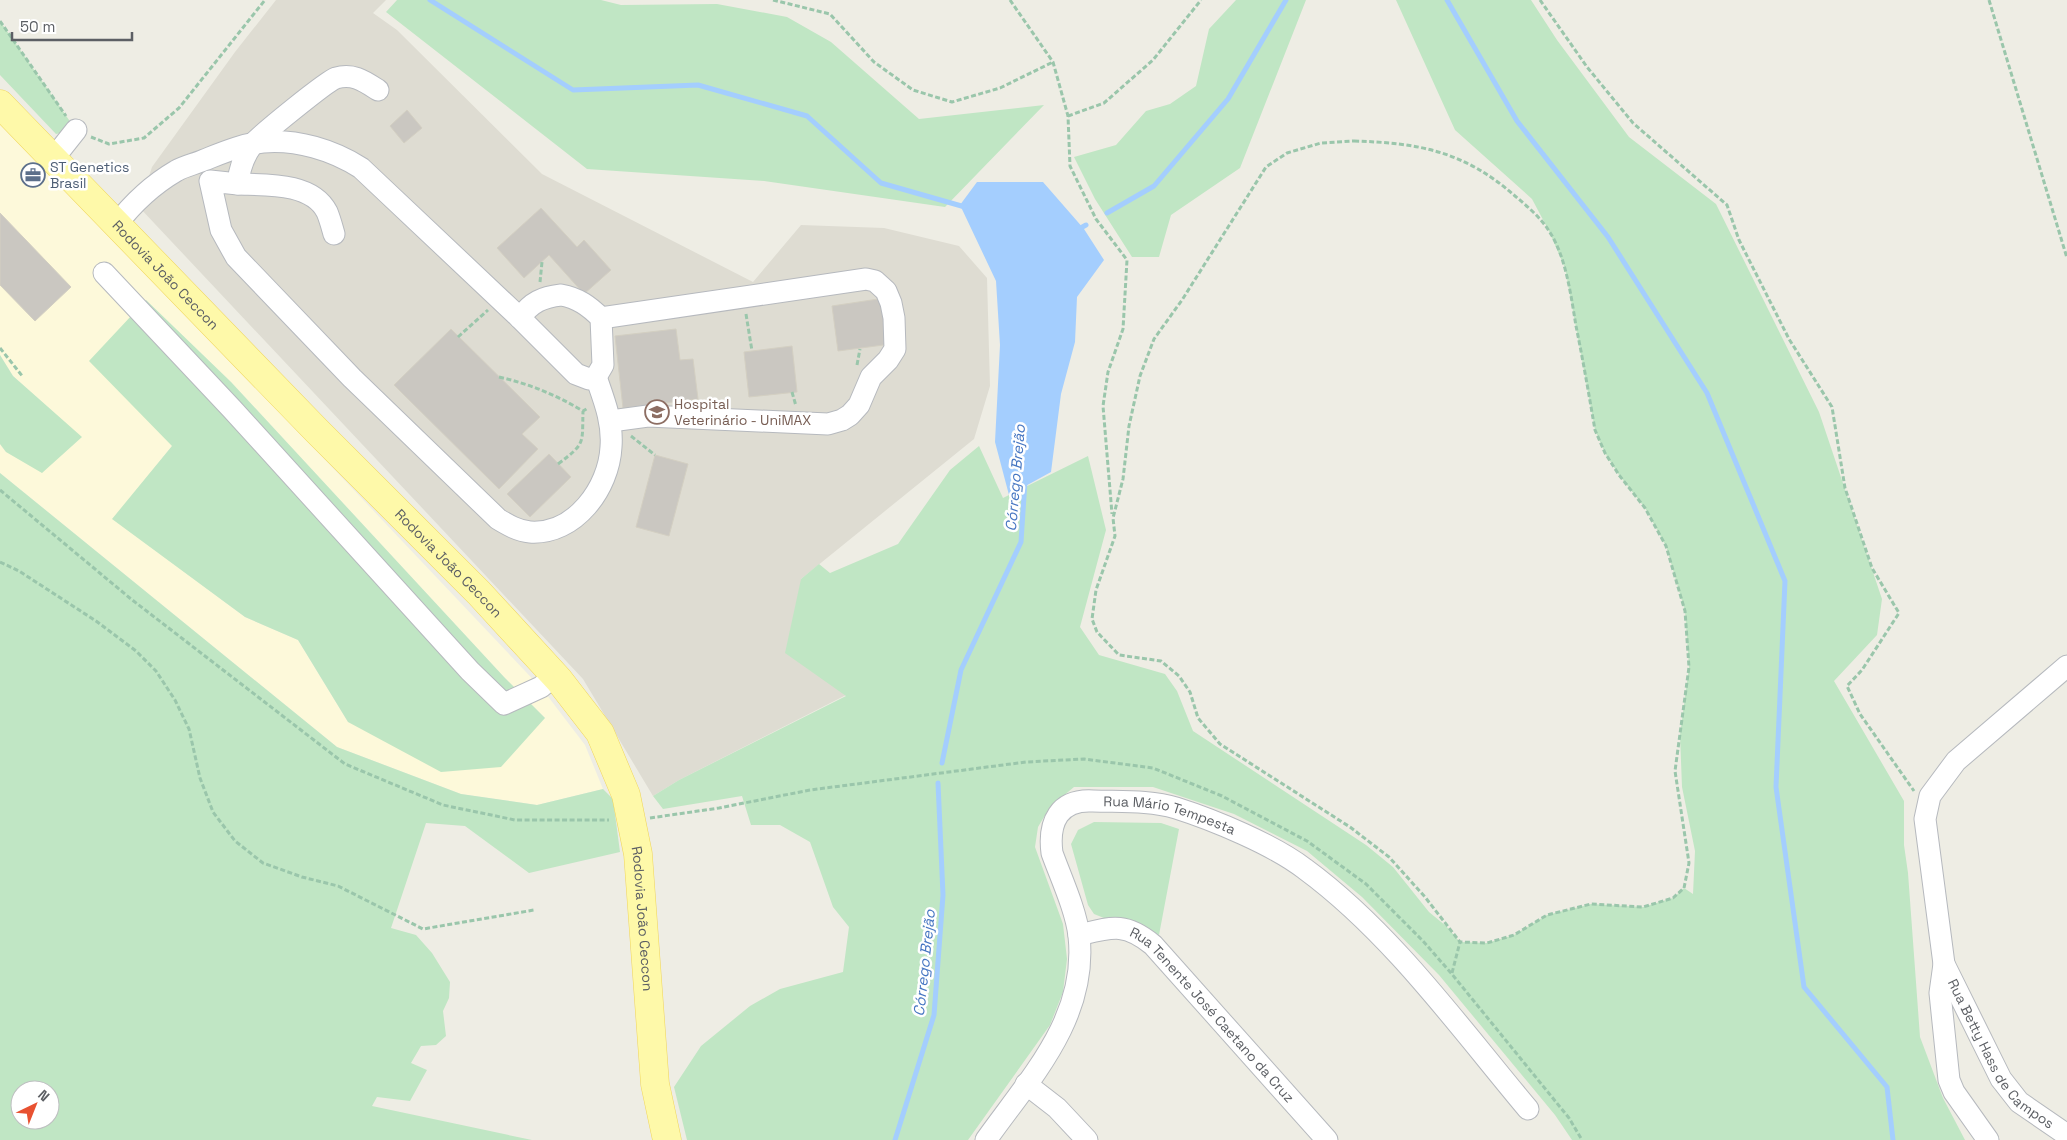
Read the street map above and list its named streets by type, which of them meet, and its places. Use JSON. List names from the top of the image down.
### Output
{
  "streets": {
    "main road": ["Rodovia João Ceccon"],
    "street": ["Rua Mário Tempesta", "Rua Tenente José Caetano da Cruz", "Rua Betty Hass de Campos"]
  },
  "crossings": [
    ["Rua Mário Tempesta", "Rua Tenente José Caetano da Cruz"]
  ],
  "water": ["Córrego Brejão"],
  "places": {
    "office": ["ST Genetics Brasil"],
    "school or university": ["Hospital Veterinário - UniMAX"]
  },
  "scale_bar": "50 m",
  "north": "top right"
}
